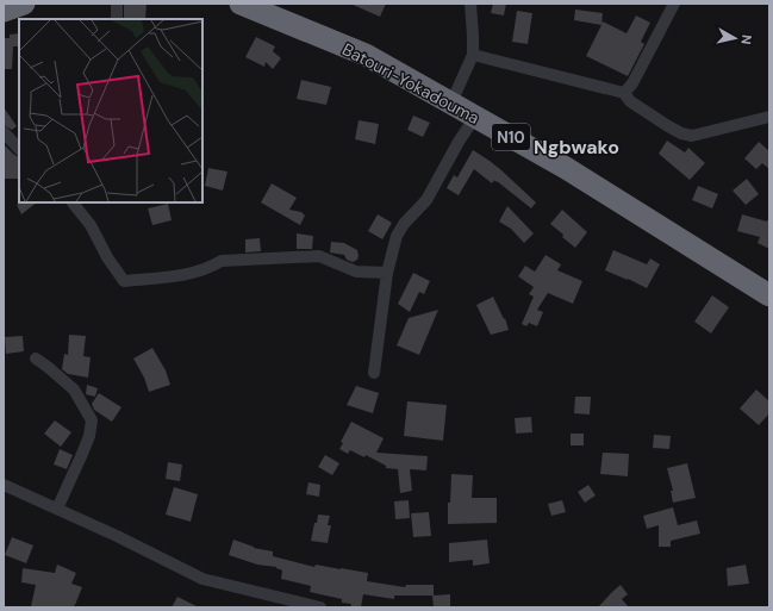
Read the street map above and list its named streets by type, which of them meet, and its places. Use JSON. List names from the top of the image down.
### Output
{
  "streets": {
    "highway": ["Batouri-Yokadouma", "N10"]
  },
  "districts": ["Ngbwako"],
  "north": "right"
}
